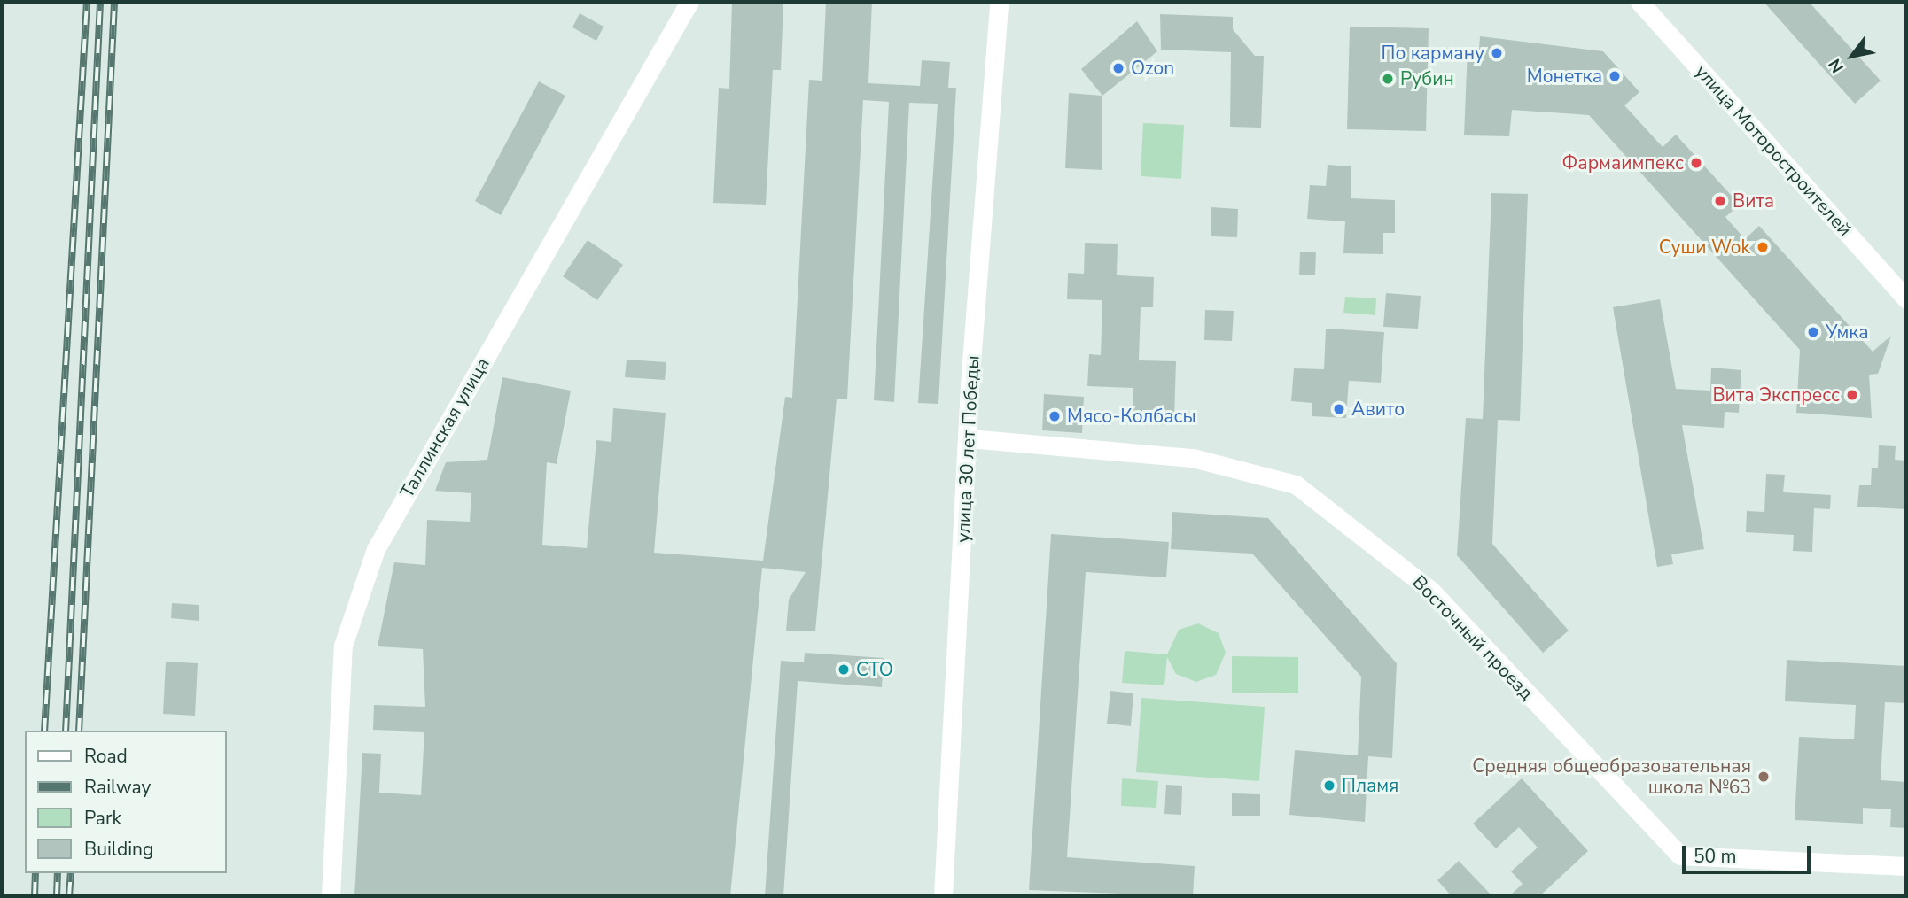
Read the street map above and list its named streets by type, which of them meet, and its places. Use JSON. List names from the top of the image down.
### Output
{
  "streets": {
    "street": [
      "улица Моторостроителей",
      "Таллинская улица",
      "улица 30 лет Победы",
      "Восточный проезд"
    ]
  },
  "crossings": [
    ["улица 30 лет Победы", "Восточный проезд"]
  ],
  "places": [
    "По карману",
    "Ozon",
    "Монетка",
    "Рубин",
    "Фармаимпекс",
    "Вита",
    "Суши Wok",
    "Умка",
    "Вита Экспресс",
    "Авито",
    "Мясо-Колбасы",
    "СТО",
    "Средняя общеобразовательная школа №63",
    "Пламя"
  ],
  "legend": [
    "Road",
    "Railway",
    "Park",
    "Building"
  ],
  "scale_bar": "50 m",
  "north": "bottom left"
}
